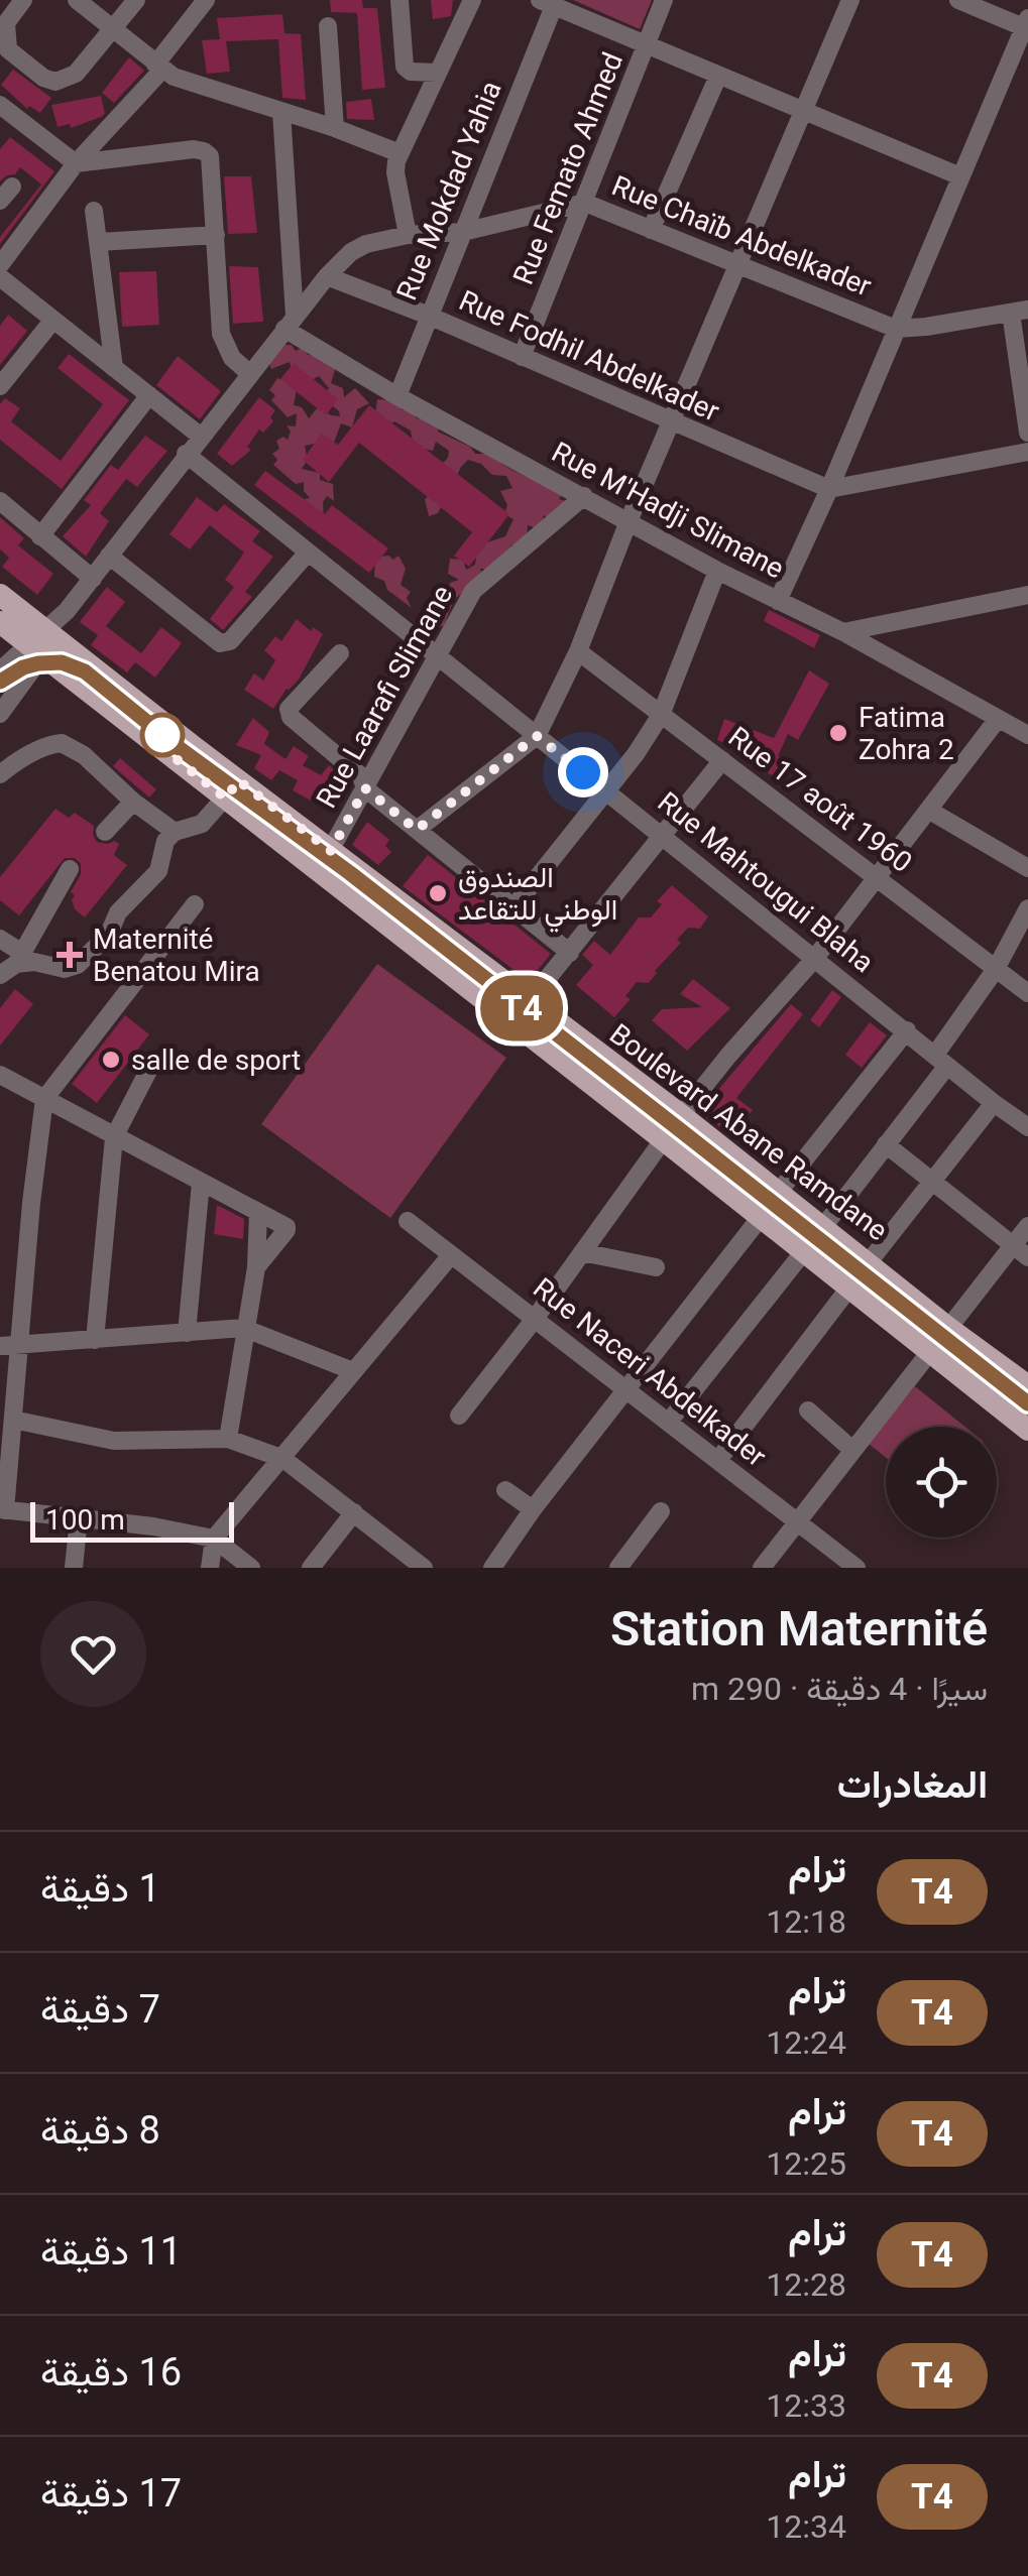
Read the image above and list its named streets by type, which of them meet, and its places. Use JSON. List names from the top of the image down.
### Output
{
  "streets": {
    "main road": ["Boulevard Abane Ramdane"],
    "street": [
      "Rue Femato Ahmed",
      "Rue Mokdad Yahia",
      "Rue Chaïb Abdelkader",
      "Rue Fodhil Abdelkader",
      "Rue M'Hadji Slimane",
      "Rue Laarafi Slimane",
      "Rue 17 août 1960",
      "Rue Mahtougui Blaha",
      "Rue Naceri Abdelkader"
    ]
  },
  "crossings": [
    ["Rue Femato Ahmed", "Rue Chaïb Abdelkader"],
    ["Rue Femato Ahmed", "Rue Fodhil Abdelkader"],
    ["Rue Mokdad Yahia", "Rue Chaïb Abdelkader"],
    ["Rue Mokdad Yahia", "Rue Fodhil Abdelkader"],
    ["Rue Mokdad Yahia", "Rue M'Hadji Slimane"],
    ["Rue Chaïb Abdelkader", "Rue Fodhil Abdelkader"],
    ["Rue Chaïb Abdelkader", "Rue M'Hadji Slimane"],
    ["Rue Chaïb Abdelkader", "Rue Mahtougui Blaha"],
    ["Rue Chaïb Abdelkader", "Boulevard Abane Ramdane"],
    ["Rue M'Hadji Slimane", "Rue Laarafi Slimane"],
    ["Rue Laarafi Slimane", "Rue Mahtougui Blaha"],
    ["Rue Laarafi Slimane", "Boulevard Abane Ramdane"]
  ],
  "places": {
    "other": ["Fatima Zohra 2", "الصندوق الوطني للتقاعد", "salle de sport"],
    "health": ["Maternité Benatou Mira"]
  },
  "lines": ["tram line T4"],
  "scale_bar": "100 m",
  "page": {
    "on_map": "T4",
    "scale": "100 m",
    "heading": [
      ["Station Maternité", "سيرًا · 4 دقيقة · 290 m"],
      "المغادرات"
    ],
    "list": [
      {
        "mark": "T4",
        "name": "ترام",
        "note": "12:18",
        "value": "1 دقيقة"
      },
      {
        "mark": "T4",
        "name": "ترام",
        "note": "12:24",
        "value": "7 دقيقة"
      },
      {
        "mark": "T4",
        "name": "ترام",
        "note": "12:25",
        "value": "8 دقيقة"
      },
      {
        "mark": "T4",
        "name": "ترام",
        "note": "12:28",
        "value": "11 دقيقة"
      },
      {
        "mark": "T4",
        "name": "ترام",
        "note": "12:33",
        "value": "16 دقيقة"
      },
      {
        "mark": "T4",
        "name": "ترام",
        "note": "12:34",
        "value": "17 دقيقة"
      }
    ]
  }
}
